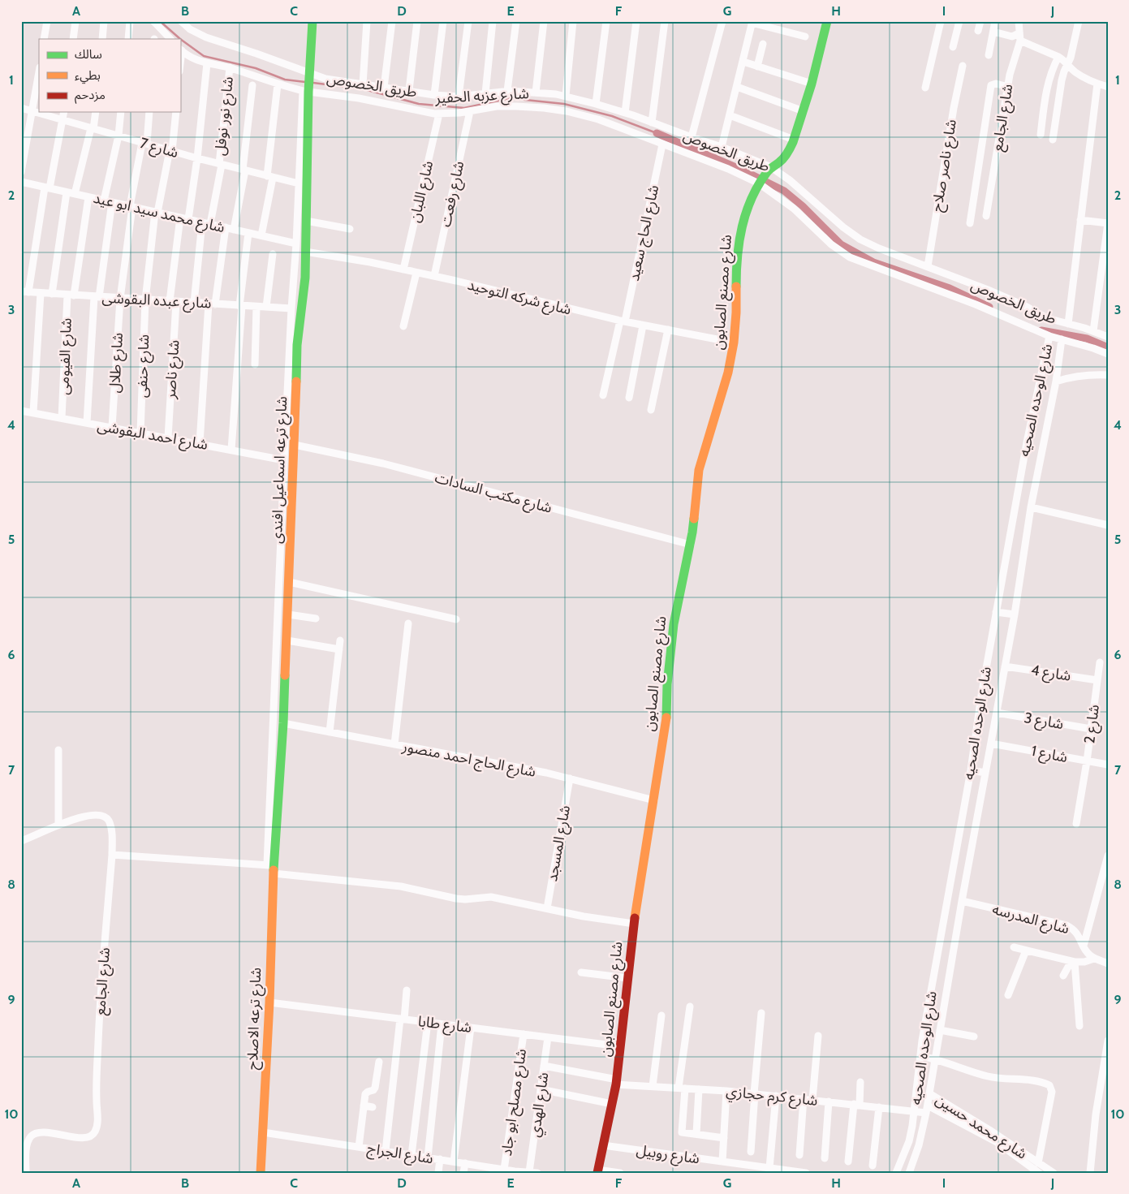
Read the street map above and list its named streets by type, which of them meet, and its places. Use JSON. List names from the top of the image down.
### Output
{
  "streets": {
    "street": [
      "طريق الخصوص",
      "شارع عزبه الحفير",
      "شارع نور نوفل",
      "شارع الجامع",
      "شارع 7",
      "شارع ناصر صلاح",
      "شارع اللبان",
      "شارع رفعت",
      "شارع محمد سيد ابو عيد",
      "شارع الحاج سعيد",
      "شارع مصنع الصابون",
      "شارع شركه التوحيد",
      "شارع عبده البقوشى",
      "شارع الفيومى",
      "شارع طلال",
      "شارع حنفى",
      "شارع ناصر",
      "شارع الوحده الصحيه",
      "شارع احمد البقوشى",
      "شارع ترعه اسماعيل افندى",
      "شارع مكتب السادات",
      "شارع 4",
      "شارع 3",
      "شارع 2",
      "شارع 1",
      "شارع الحاج احمد منصور",
      "شارع المسجد",
      "شارع المدرسه",
      "شارع ترعه الاصلاح",
      "شارع طابا",
      "شارع كرم حجازي",
      "شارع مصلح ابو جاد",
      "شارع الهدي",
      "شارع محمد حسين",
      "شارع الجراج",
      "شارع روبيل"
    ]
  },
  "crossings": [
    ["طريق الخصوص", "شارع ناصر صلاح"],
    ["طريق الخصوص", "شارع مصنع الصابون"],
    ["طريق الخصوص", "شارع ترعه اسماعيل افندى"],
    ["شارع عزبه الحفير", "شارع نور نوفل"],
    ["شارع عزبه الحفير", "شارع اللبان"],
    ["شارع عزبه الحفير", "شارع رفعت"],
    ["شارع عزبه الحفير", "شارع الحاج سعيد"],
    ["شارع عزبه الحفير", "شارع مصنع الصابون"],
    ["شارع عزبه الحفير", "شارع الوحده الصحيه"],
    ["شارع عزبه الحفير", "شارع ترعه اسماعيل افندى"],
    ["شارع نور نوفل", "شارع 7"],
    ["شارع نور نوفل", "شارع محمد سيد ابو عيد"],
    ["شارع 7", "شارع حنفى"],
    ["شارع 7", "شارع ترعه اسماعيل افندى"],
    ["شارع اللبان", "شارع شركه التوحيد"],
    ["شارع رفعت", "شارع شركه التوحيد"],
    ["شارع محمد سيد ابو عيد", "شارع الفيومى"],
    ["شارع محمد سيد ابو عيد", "شارع طلال"],
    ["شارع محمد سيد ابو عيد", "شارع حنفى"],
    ["شارع محمد سيد ابو عيد", "شارع ناصر"],
    ["شارع محمد سيد ابو عيد", "شارع ترعه اسماعيل افندى"],
    ["شارع الحاج سعيد", "شارع شركه التوحيد"],
    ["شارع مصنع الصابون", "شارع شركه التوحيد"],
    ["شارع مصنع الصابون", "شارع مكتب السادات"],
    ["شارع مصنع الصابون", "شارع الحاج احمد منصور"],
    ["شارع مصنع الصابون", "شارع طابا"],
    ["شارع مصنع الصابون", "شارع كرم حجازي"],
    ["شارع مصنع الصابون", "شارع روبيل"],
    ["شارع شركه التوحيد", "شارع ترعه اسماعيل افندى"],
    ["شارع عبده البقوشى", "شارع الفيومى"],
    ["شارع عبده البقوشى", "شارع طلال"],
    ["شارع عبده البقوشى", "شارع حنفى"],
    ["شارع عبده البقوشى", "شارع ناصر"],
    ["شارع عبده البقوشى", "شارع ترعه اسماعيل افندى"],
    ["شارع الفيومى", "شارع احمد البقوشى"],
    ["شارع طلال", "شارع احمد البقوشى"],
    ["شارع حنفى", "شارع احمد البقوشى"],
    ["شارع ناصر", "شارع احمد البقوشى"],
    ["شارع الوحده الصحيه", "شارع 4"],
    ["شارع الوحده الصحيه", "شارع 3"],
    ["شارع الوحده الصحيه", "شارع 1"],
    ["شارع الوحده الصحيه", "شارع المدرسه"],
    ["شارع الوحده الصحيه", "شارع كرم حجازي"],
    ["شارع الوحده الصحيه", "شارع محمد حسين"],
    ["شارع احمد البقوشى", "شارع ترعه اسماعيل افندى"],
    ["شارع ترعه اسماعيل افندى", "شارع مكتب السادات"],
    ["شارع ترعه اسماعيل افندى", "شارع الحاج احمد منصور"],
    ["شارع ترعه اسماعيل افندى", "شارع ترعه الاصلاح"],
    ["شارع 4", "شارع 2"],
    ["شارع 3", "شارع 2"],
    ["شارع 2", "شارع 1"],
    ["شارع الحاج احمد منصور", "شارع المسجد"],
    ["شارع ترعه الاصلاح", "شارع طابا"],
    ["شارع ترعه الاصلاح", "شارع الجراج"],
    ["شارع طابا", "شارع مصلح ابو جاد"],
    ["شارع طابا", "شارع الهدي"],
    ["شارع كرم حجازي", "شارع الهدي"],
    ["شارع كرم حجازي", "شارع محمد حسين"],
    ["شارع مصلح ابو جاد", "شارع الجراج"],
    ["شارع الهدي", "شارع الجراج"]
  ],
  "legend": ["سالك", "بطيء", "مزدحم"],
  "grid": {
    "columns": [
      "A",
      "B",
      "C",
      "D",
      "E",
      "F",
      "G",
      "H",
      "I",
      "J"
    ],
    "rows": [
      "1",
      "2",
      "3",
      "4",
      "5",
      "6",
      "7",
      "8",
      "9",
      "10"
    ]
  }
}
